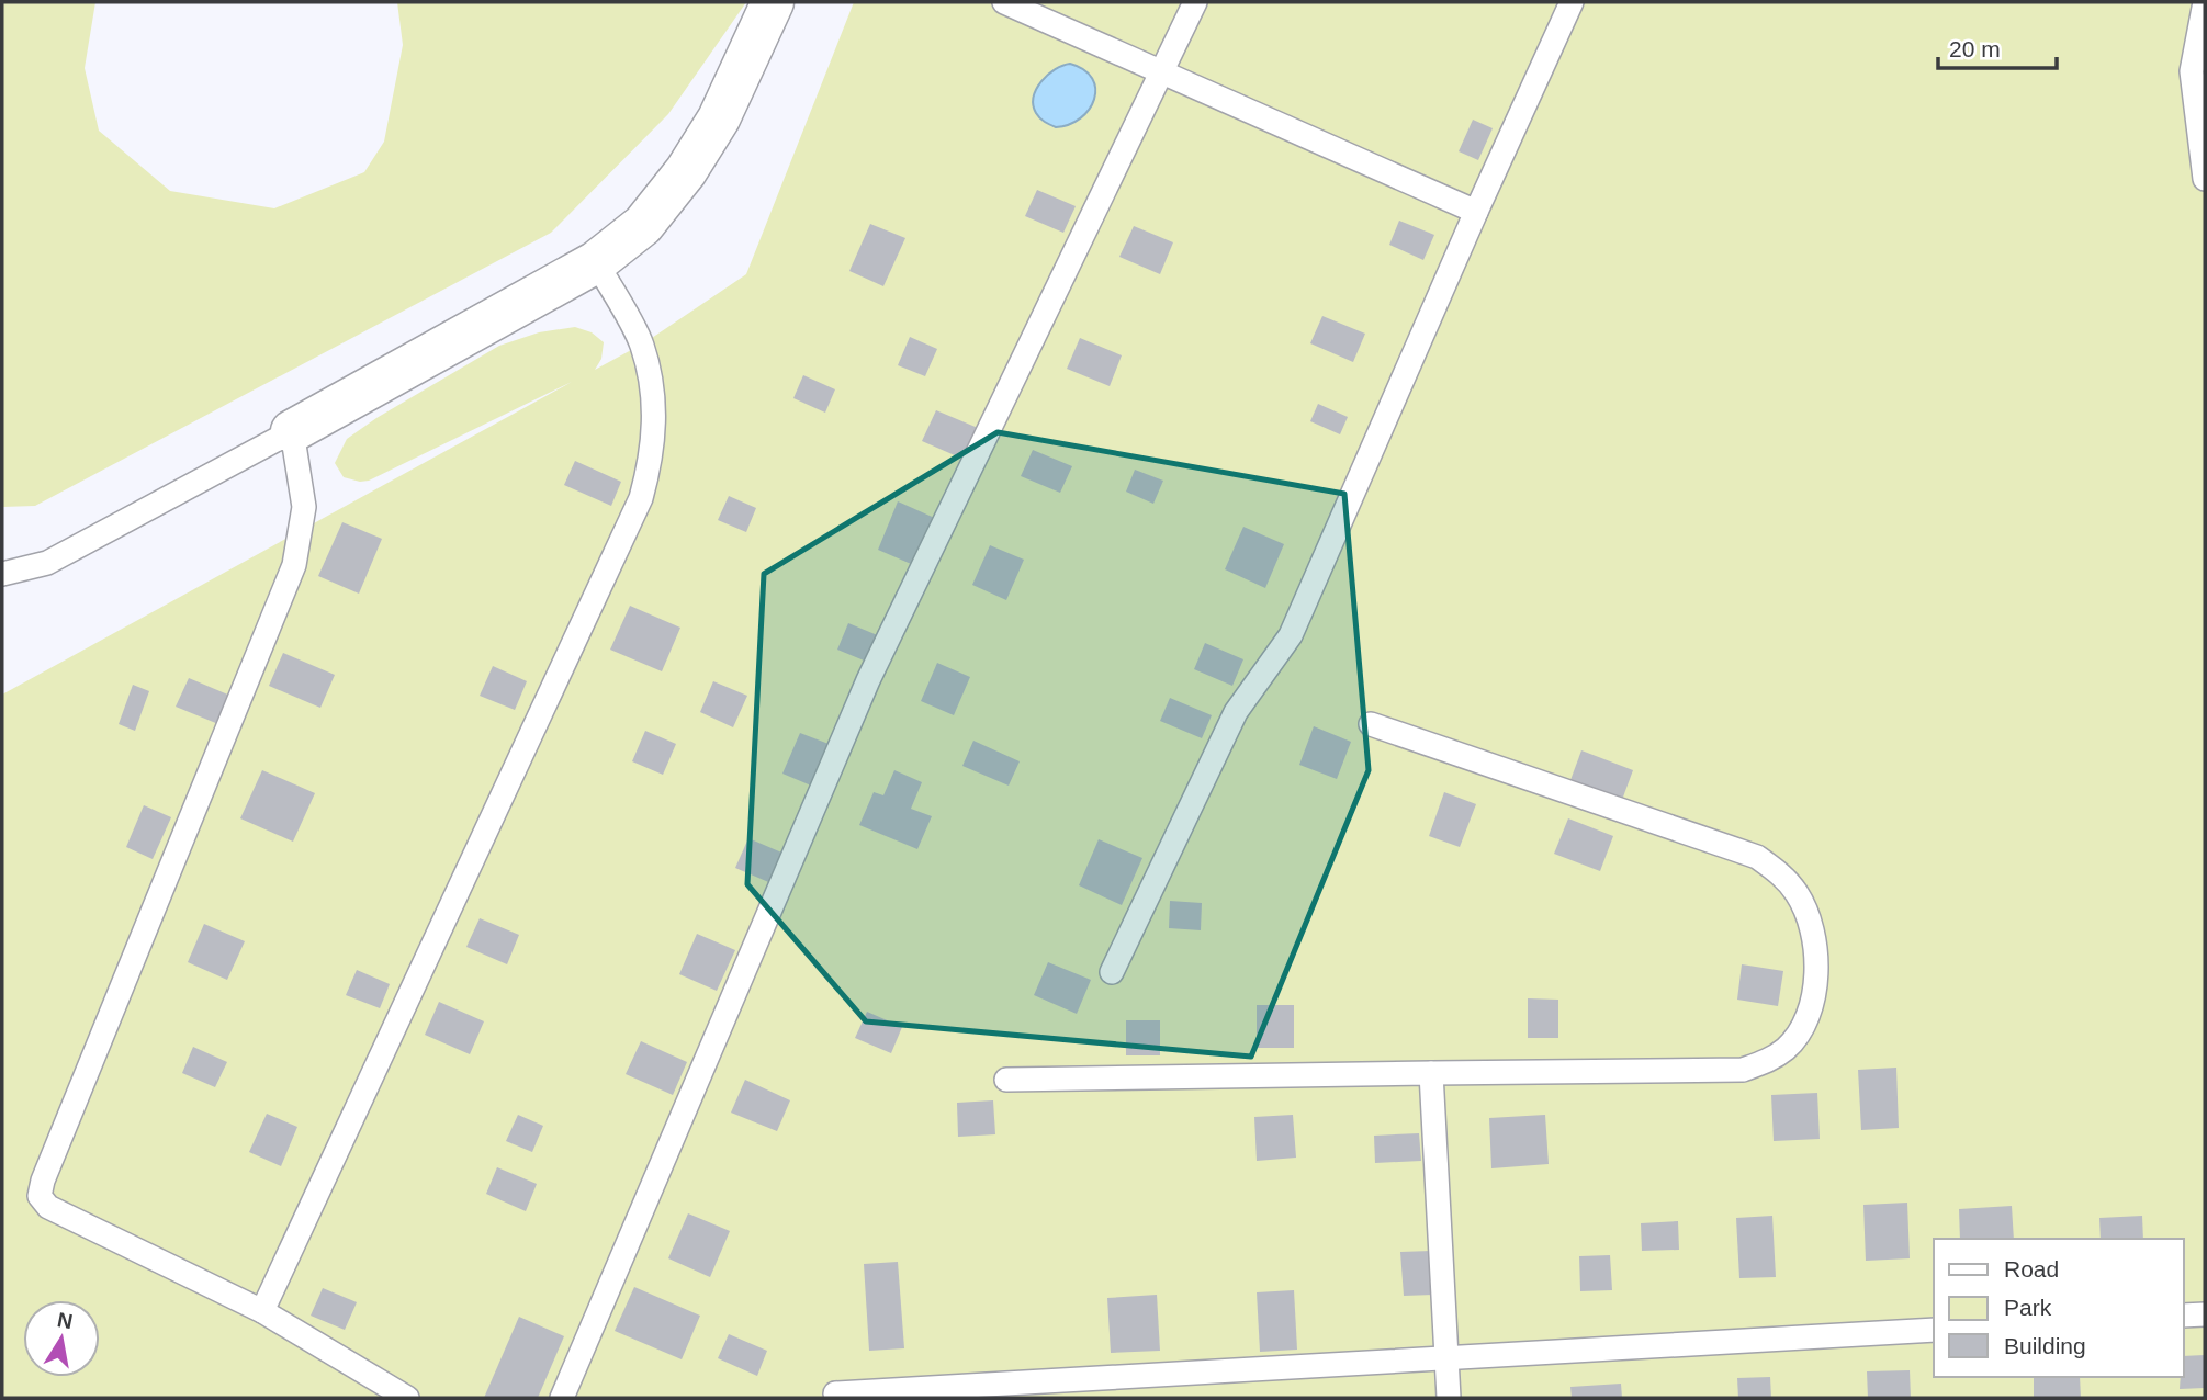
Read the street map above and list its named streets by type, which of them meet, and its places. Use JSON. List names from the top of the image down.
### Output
{
  "legend": ["Road", "Park", "Building"],
  "scale_bar": "20 m",
  "north": "top"
}
